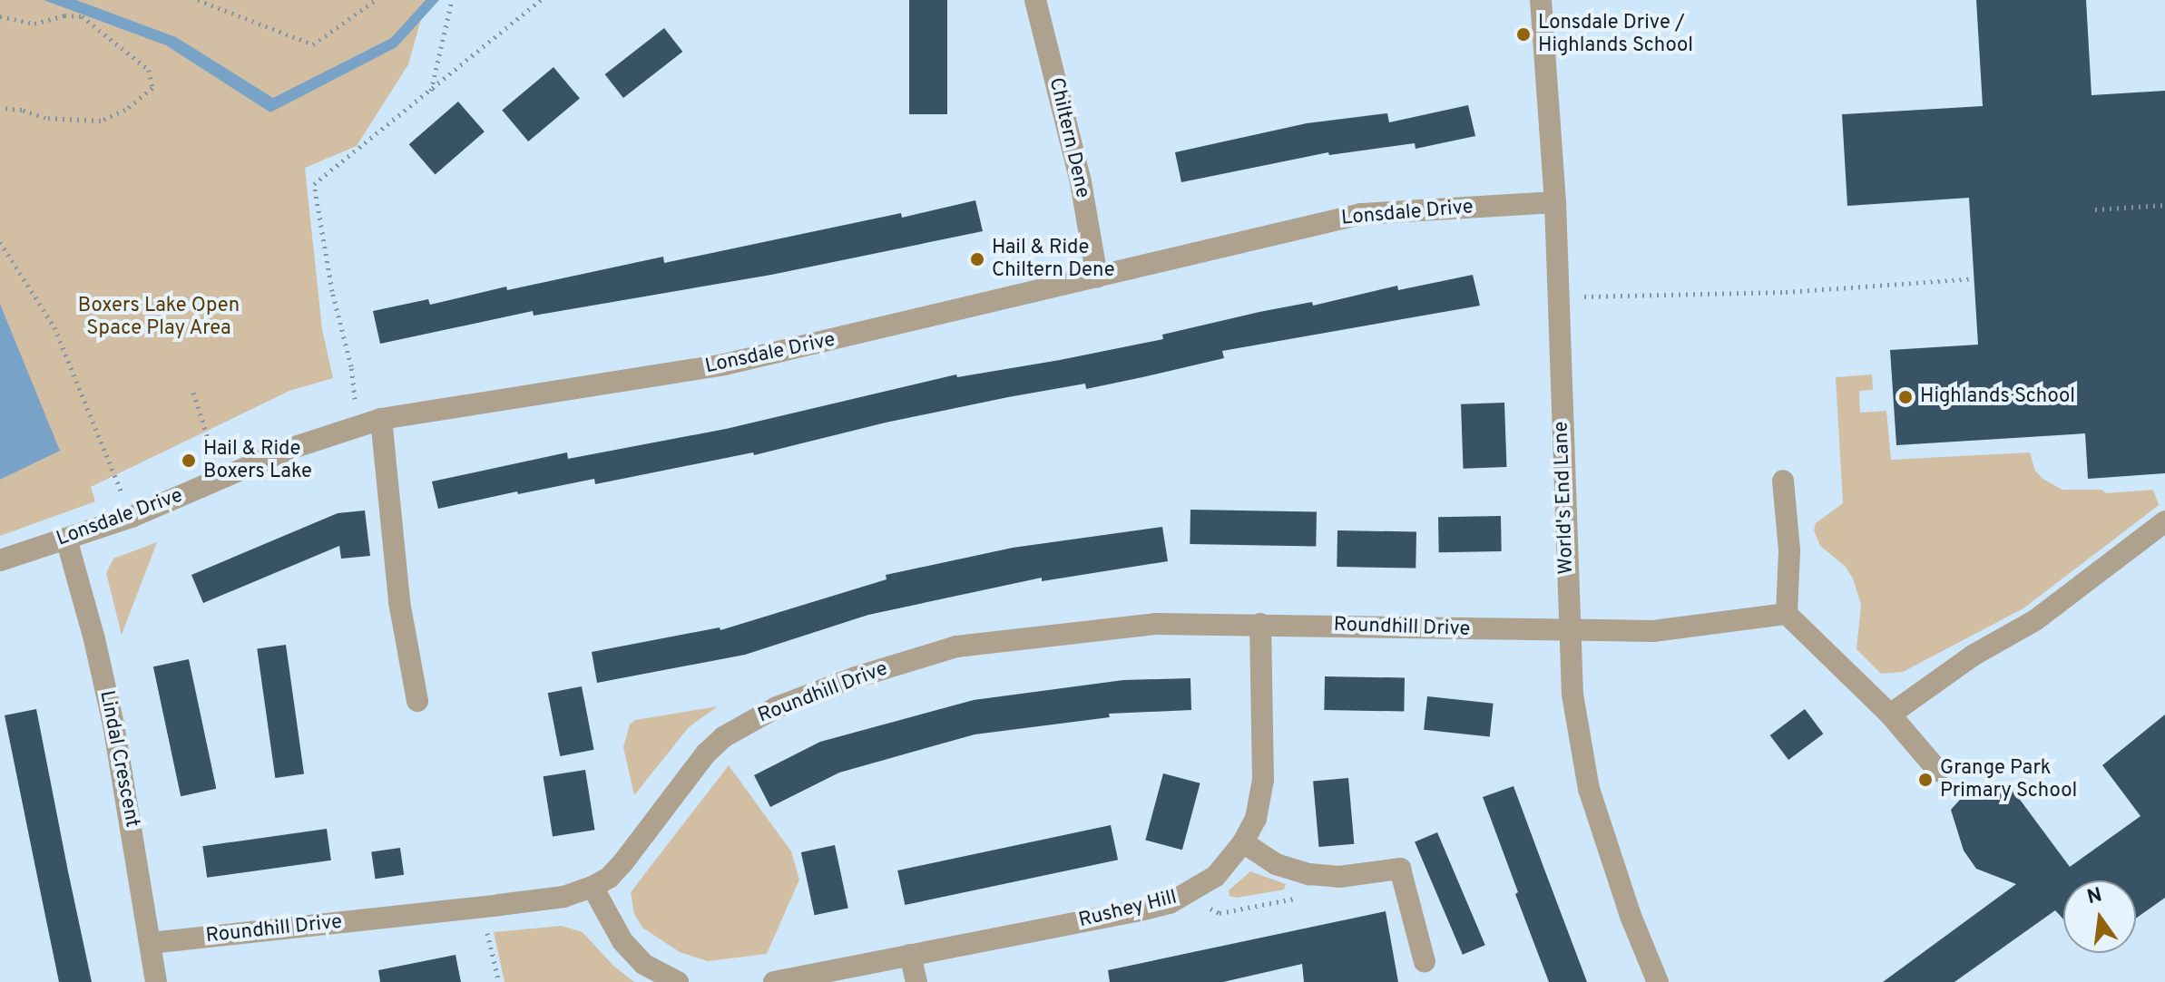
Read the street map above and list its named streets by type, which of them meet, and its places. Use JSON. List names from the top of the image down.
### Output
{
  "streets": {
    "street": [
      "Chiltern Dene",
      "Lonsdale Drive",
      "World's End Lane",
      "Roundhill Drive",
      "Lindal Crescent",
      "Rushey Hill"
    ]
  },
  "crossings": [
    ["Chiltern Dene", "Lonsdale Drive"],
    ["Lonsdale Drive", "World's End Lane"],
    ["Lonsdale Drive", "Lindal Crescent"],
    ["World's End Lane", "Roundhill Drive"],
    ["Roundhill Drive", "Lindal Crescent"],
    ["Roundhill Drive", "Rushey Hill"]
  ],
  "parks": ["Boxers Lake Open Space Play Area"],
  "places": [
    "Lonsdale Drive / Highlands School",
    "Hail & Ride Chiltern Dene",
    "Highlands School",
    "Hail & Ride Boxers Lake",
    "Grange Park Primary School"
  ],
  "north": "top"
}
